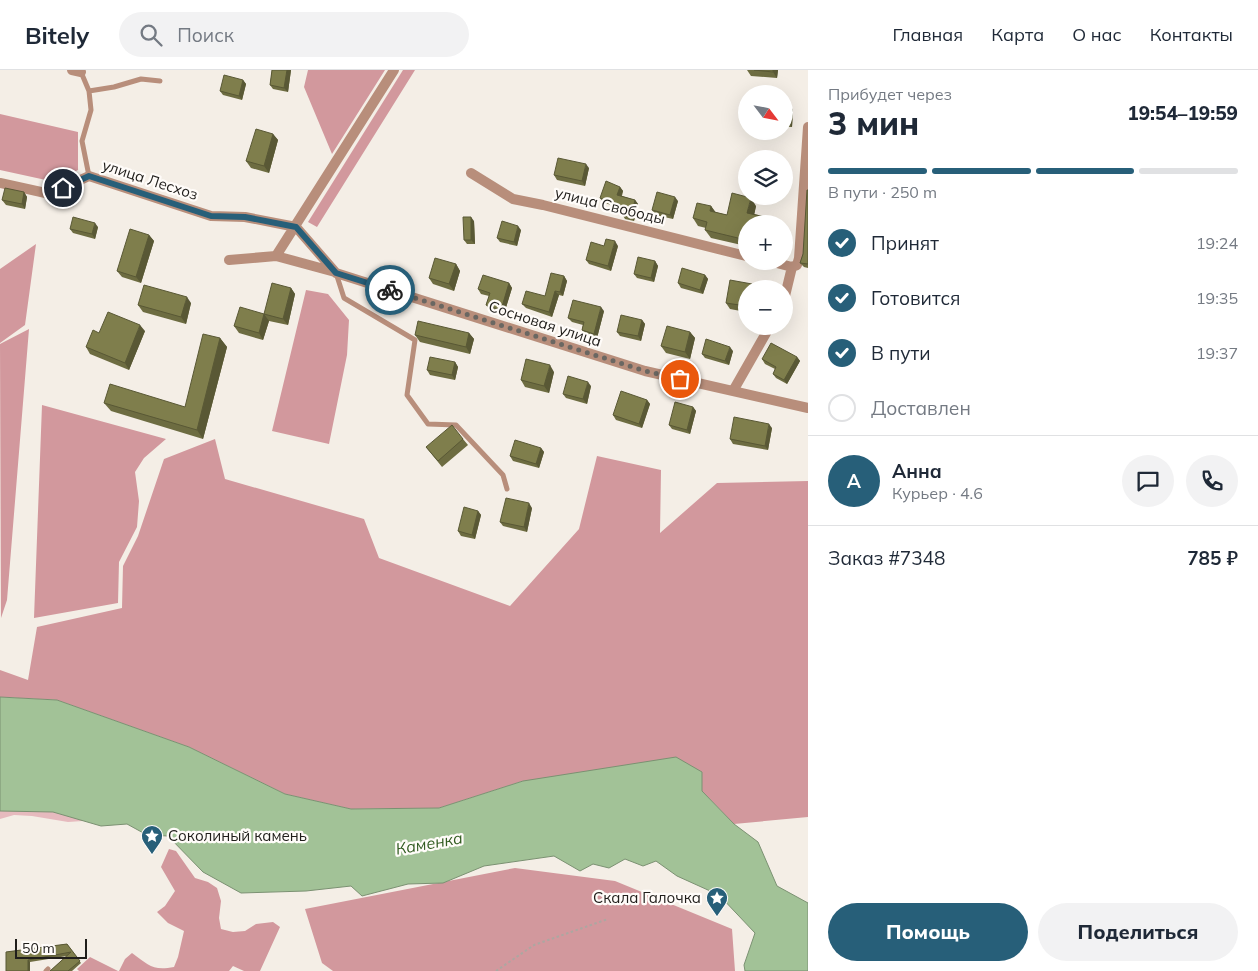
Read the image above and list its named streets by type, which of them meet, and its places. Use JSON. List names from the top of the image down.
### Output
{
  "streets": {
    "street": ["улица Лесхоз", "улица Свободы", "Сосновая улица"]
  },
  "water": ["Каменка"],
  "places": {
    "place": ["Соколиный камень", "Скала Галочка"]
  },
  "scale_bar": "50 m",
  "north": "bottom right",
  "page": {
    "header": "Bitely",
    "search": "Поиск",
    "nav": [
      "Главная",
      "Карта",
      "О нас",
      "Контакты"
    ],
    "heading": ["3 мин", "Прибудет через", "19:54–19:59"],
    "panel": [
      "Анна",
      "Курьер · 4.6",
      "Заказ #7348",
      "785 ₽"
    ],
    "map_buttons": ["+", "−"],
    "bar": "В пути · 250 m",
    "list": [
      ["Принят", "19:24"],
      ["Готовится", "19:35"],
      ["В пути", "19:37"],
      "Доставлен"
    ],
    "round": "А",
    "buttons": ["Помощь", "Поделиться"],
    "scale": "50 m"
  }
}
